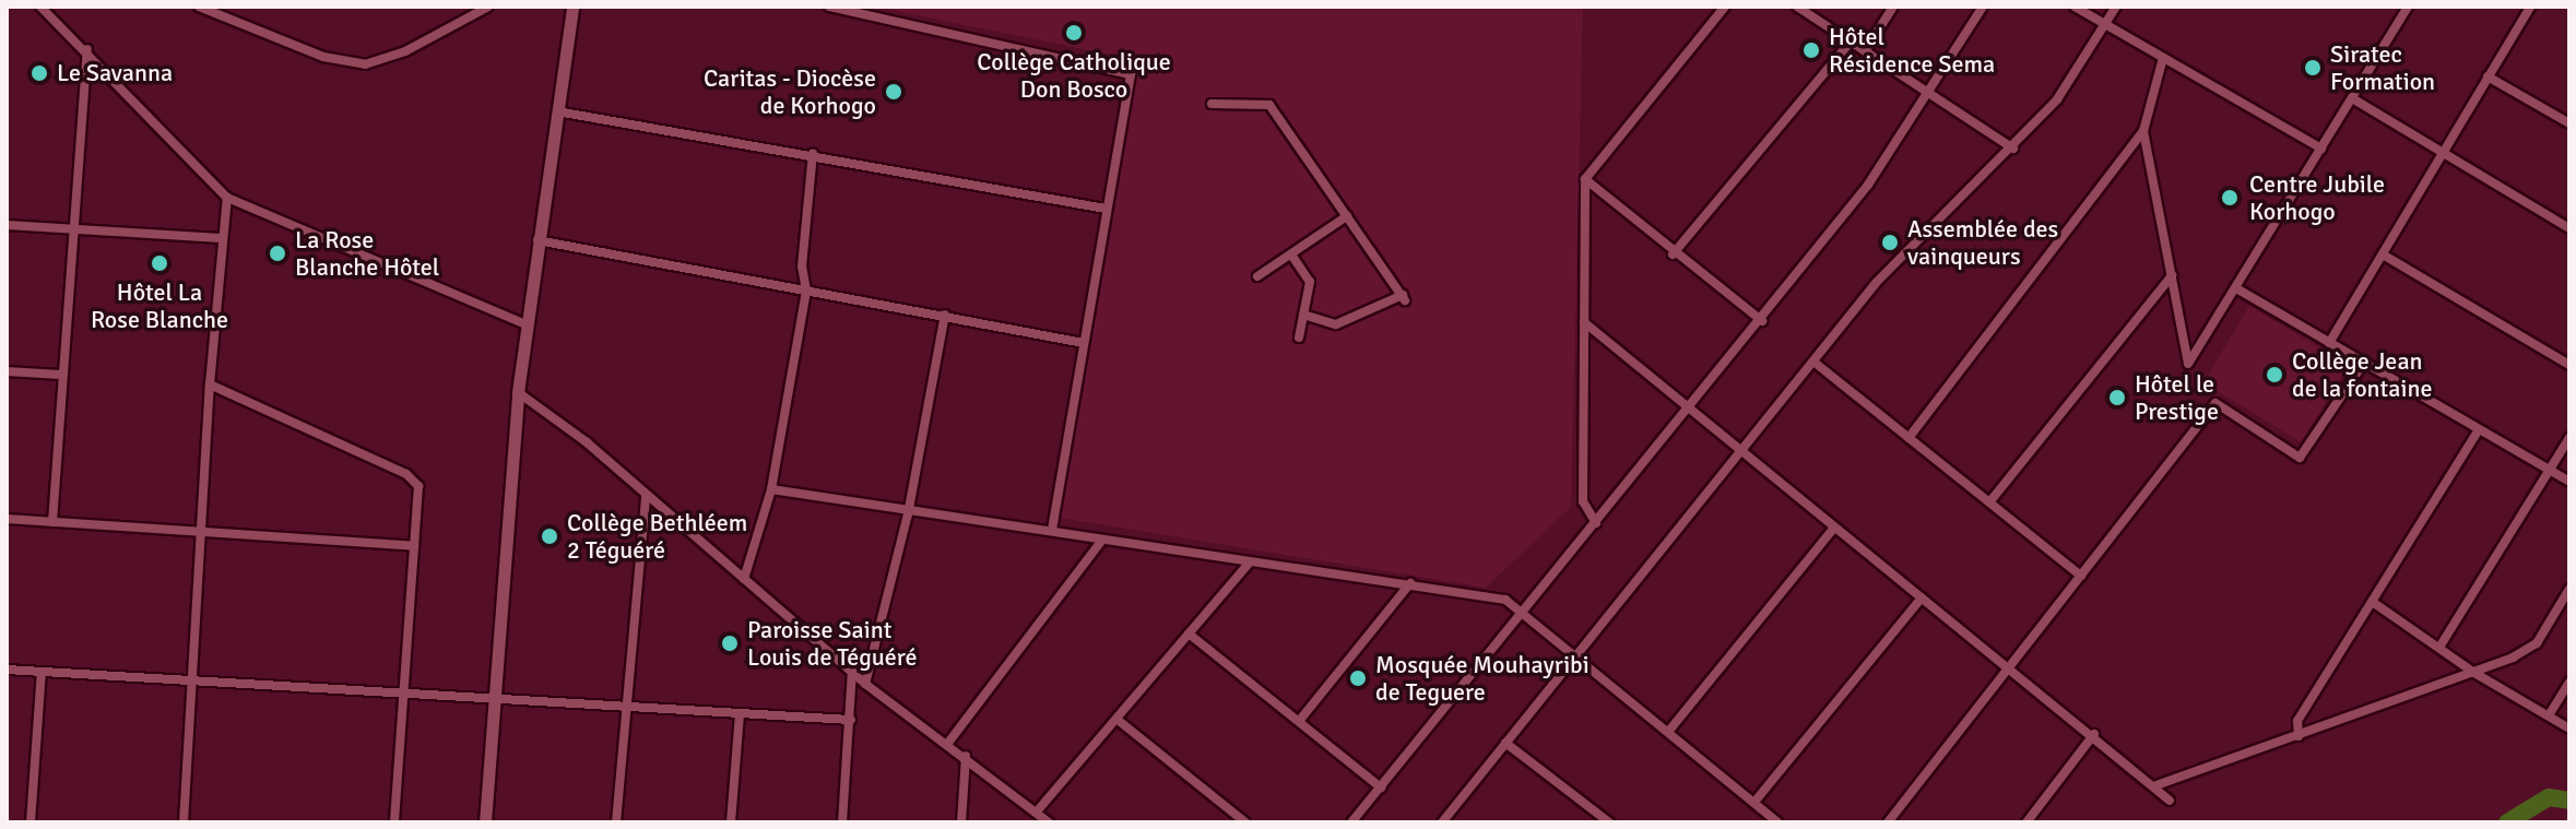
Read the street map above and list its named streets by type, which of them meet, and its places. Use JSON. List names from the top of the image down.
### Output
{
  "places": [
    "Collège Catholique Don Bosco",
    "Hôtel Résidence Sema",
    "Siratec Formation",
    "Le Savanna",
    "Caritas - Diocèse de Korhogo",
    "Centre Jubile Korhogo",
    "Assemblée des vainqueurs",
    "La Rose Blanche Hôtel",
    "Hôtel La Rose Blanche",
    "Collège Jean de la fontaine",
    "Hôtel le Prestige",
    "Collège Bethléem 2 Téguéré",
    "Paroisse Saint Louis de Téguéré",
    "Mosquée Mouhayribi de Teguere"
  ]
}
